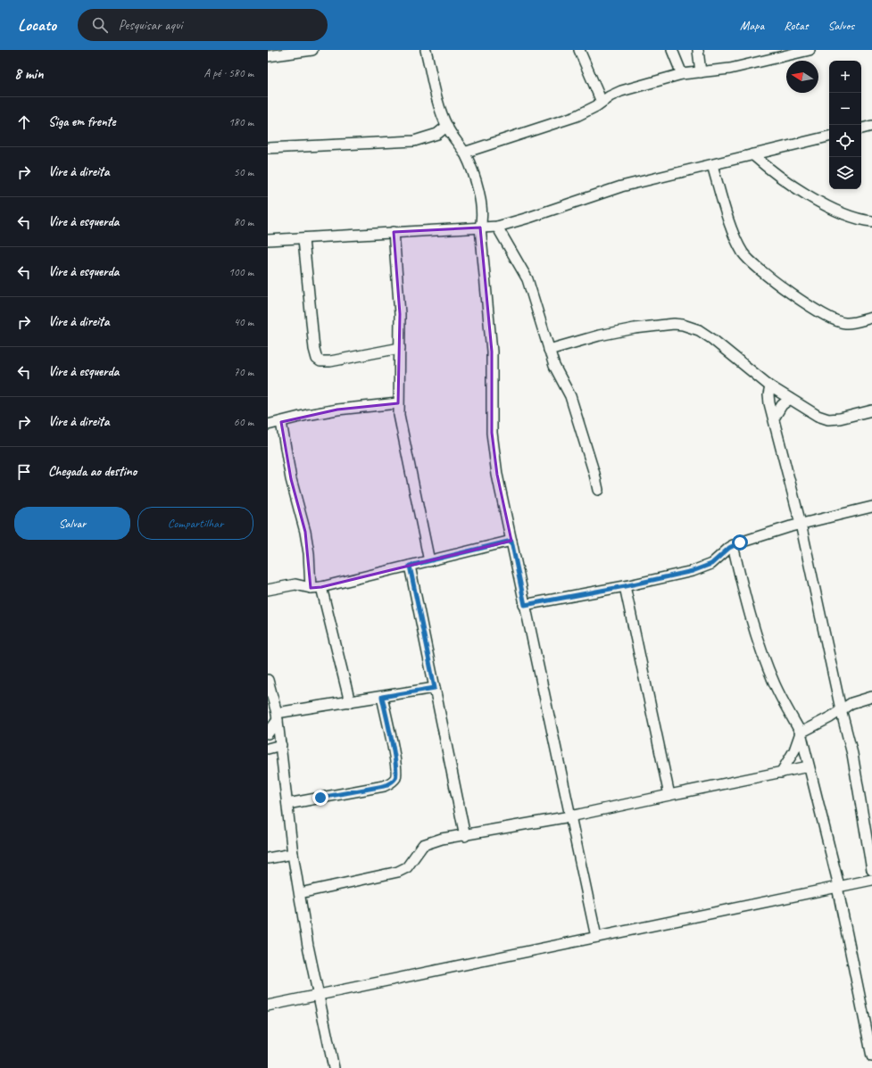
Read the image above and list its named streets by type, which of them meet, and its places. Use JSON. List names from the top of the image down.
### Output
{
  "north": "left",
  "page": {
    "header": "Locato",
    "search": "Pesquisar aqui",
    "nav": ["Mapa", "Rotas", "Salvos"],
    "heading": ["8 min", "A pé · 580 m"],
    "map_buttons": ["+", "−"],
    "list": [
      ["Siga em frente", "180 m"],
      ["Vire à direita", "50 m"],
      ["Vire à esquerda", "80 m"],
      ["Vire à esquerda", "100 m"],
      ["Vire à direita", "40 m"],
      ["Vire à esquerda", "70 m"],
      ["Vire à direita", "60 m"],
      "Chegada ao destino"
    ],
    "buttons": ["Salvar", "Compartilhar"]
  }
}
